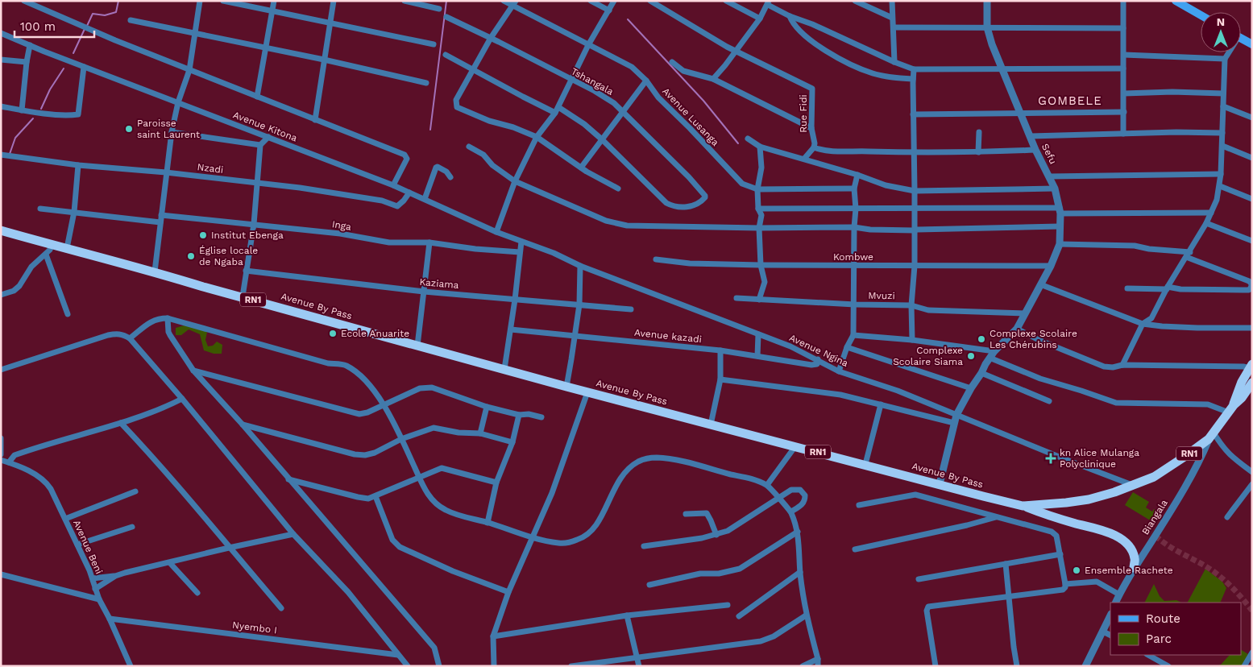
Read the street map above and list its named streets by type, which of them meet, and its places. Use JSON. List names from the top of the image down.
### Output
{
  "streets": {
    "highway": ["RN1", "Avenue By Pass"],
    "street": [
      "Tshangala",
      "Rue Fidi",
      "Avenue Lusanga",
      "Avenue Kitona",
      "Sefu",
      "Nzadi",
      "Inga",
      "Kombwe",
      "Kaziama",
      "Mvuzi",
      "Avenue kazadi",
      "Avenue Ngina",
      "Biangala",
      "Avenue Beni",
      "Nyembo I"
    ]
  },
  "crossings": [
    ["Avenue Kitona", "Nzadi"],
    ["Avenue Kitona", "Avenue Ngina"],
    ["Sefu", "Kombwe"],
    ["Sefu", "Mvuzi"],
    ["Sefu", "Avenue By Pass"],
    ["Sefu", "Avenue Ngina"],
    ["Avenue By Pass", "Avenue Ngina"],
    ["Avenue By Pass", "Biangala"],
    ["Avenue kazadi", "Avenue Ngina"],
    ["Avenue Beni", "Nyembo I"]
  ],
  "districts": ["GOMBELE"],
  "places": {
    "other": [
      "Paroisse saint Laurent",
      "Institut Ebenga",
      "Église locale de Ngaba",
      "Ecole Anuarite",
      "Complexe Scolaire Les Chérubins",
      "Complexe Scolaire Siama",
      "Ensemble Rachete"
    ],
    "health": ["kn Alice Mulanga Polyclinique"]
  },
  "legend": ["Route", "Parc"],
  "scale_bar": "100 m",
  "north": "top"
}
